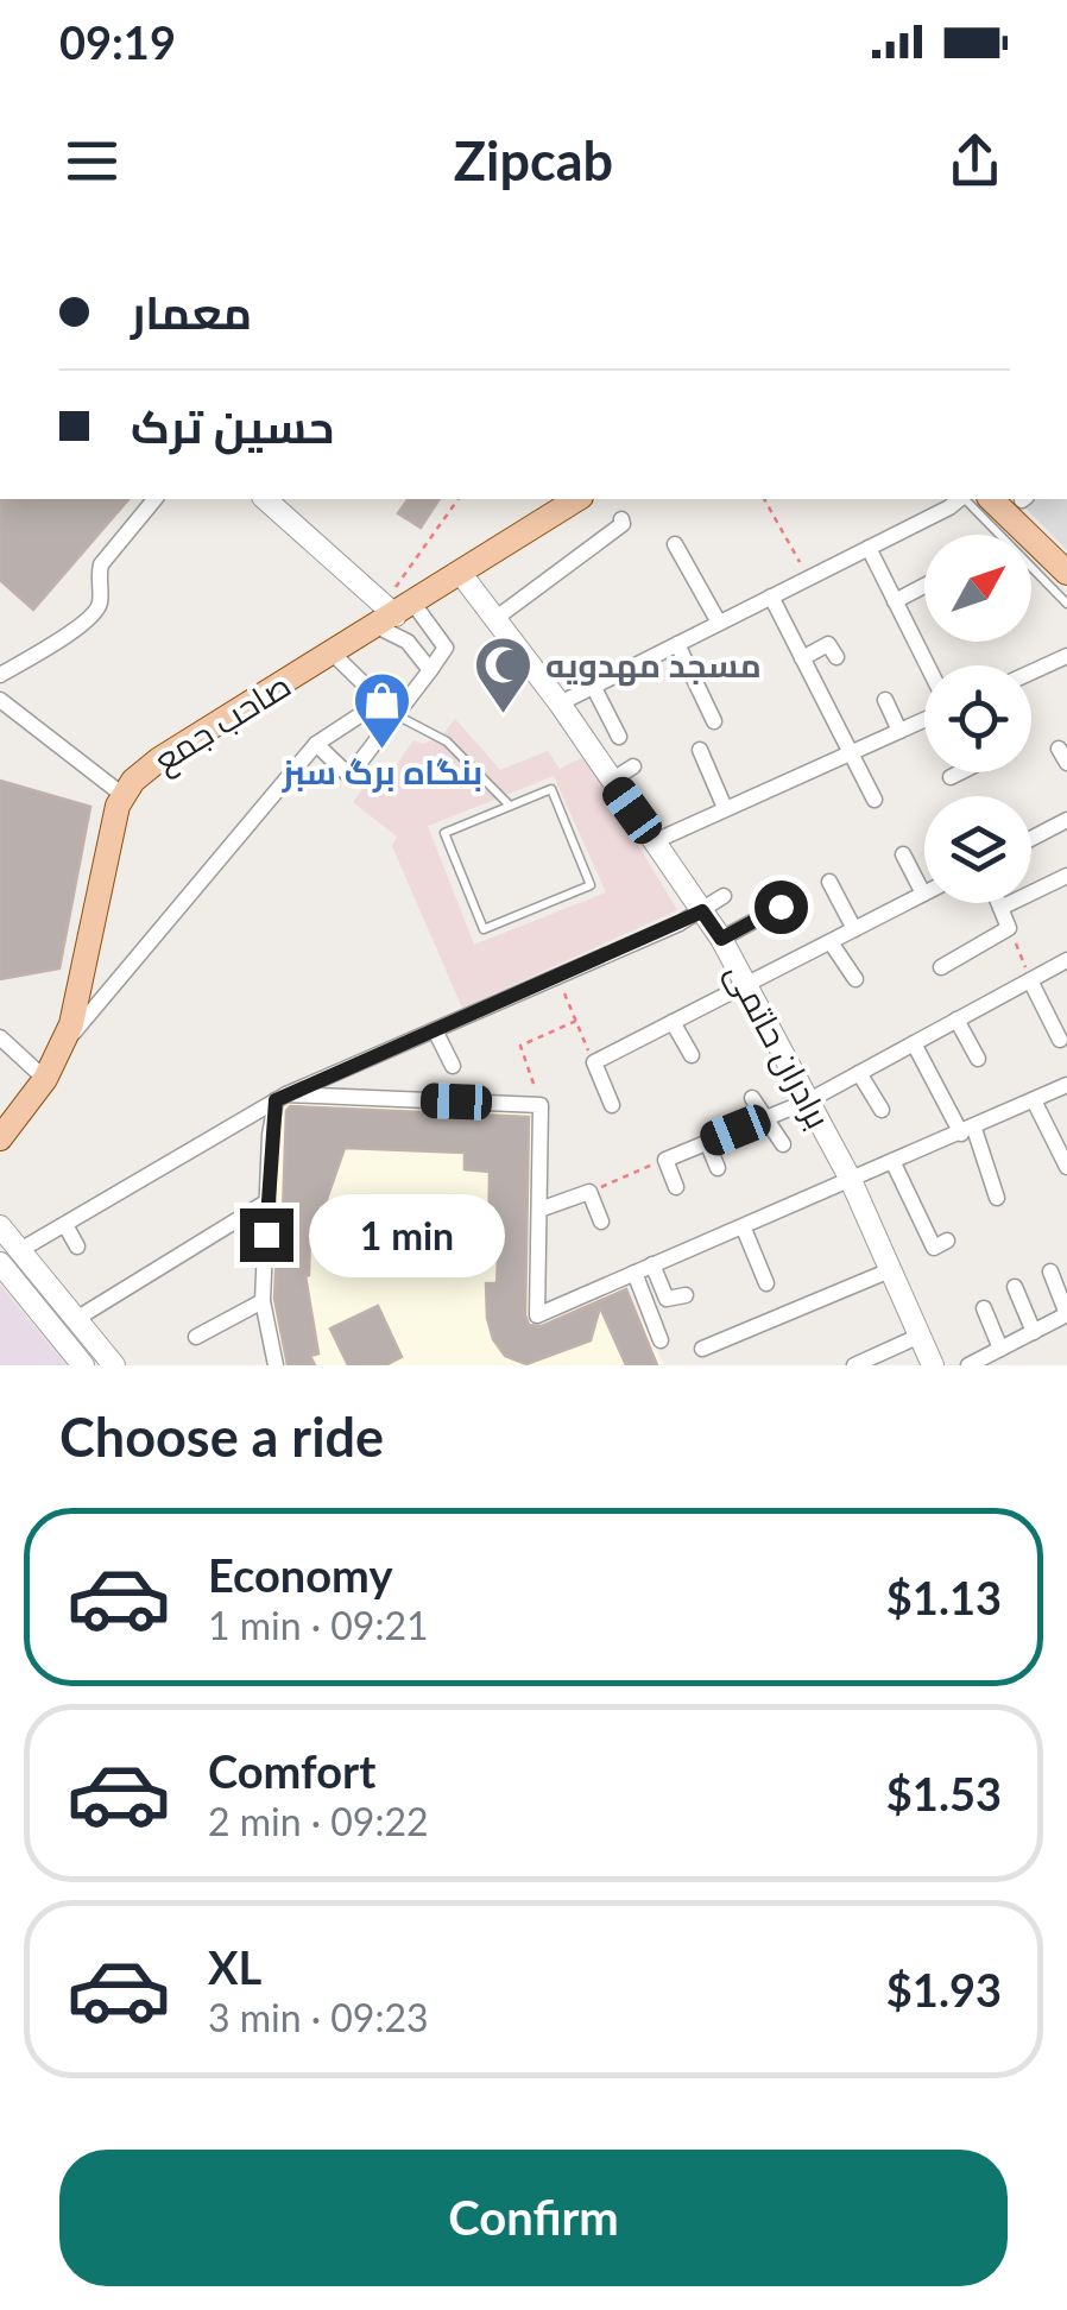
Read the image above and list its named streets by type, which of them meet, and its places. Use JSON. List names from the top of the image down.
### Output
{
  "streets": {
    "main road": ["صاحب جمع"],
    "street": ["برادران حاتمی"]
  },
  "crossings": [
    ["صاحب جمع", "برادران حاتمی"]
  ],
  "places": {
    "mosque": ["مسجد مهدویه"],
    "shop": ["بنگاه برگ سبز"]
  },
  "north": "top right",
  "page": {
    "status": "09:19",
    "header": "Zipcab",
    "banner": ["معمار", "حسین ترک"],
    "bubble": "1 min",
    "heading": "Choose a ride",
    "list": [
      {
        "name": "Economy",
        "note": "1 min · 09:21",
        "value": "$1.13"
      },
      {
        "name": "Comfort",
        "note": "2 min · 09:22",
        "value": "$1.53"
      },
      {
        "name": "XL",
        "note": "3 min · 09:23",
        "value": "$1.93"
      }
    ],
    "buttons": "Confirm"
  }
}
